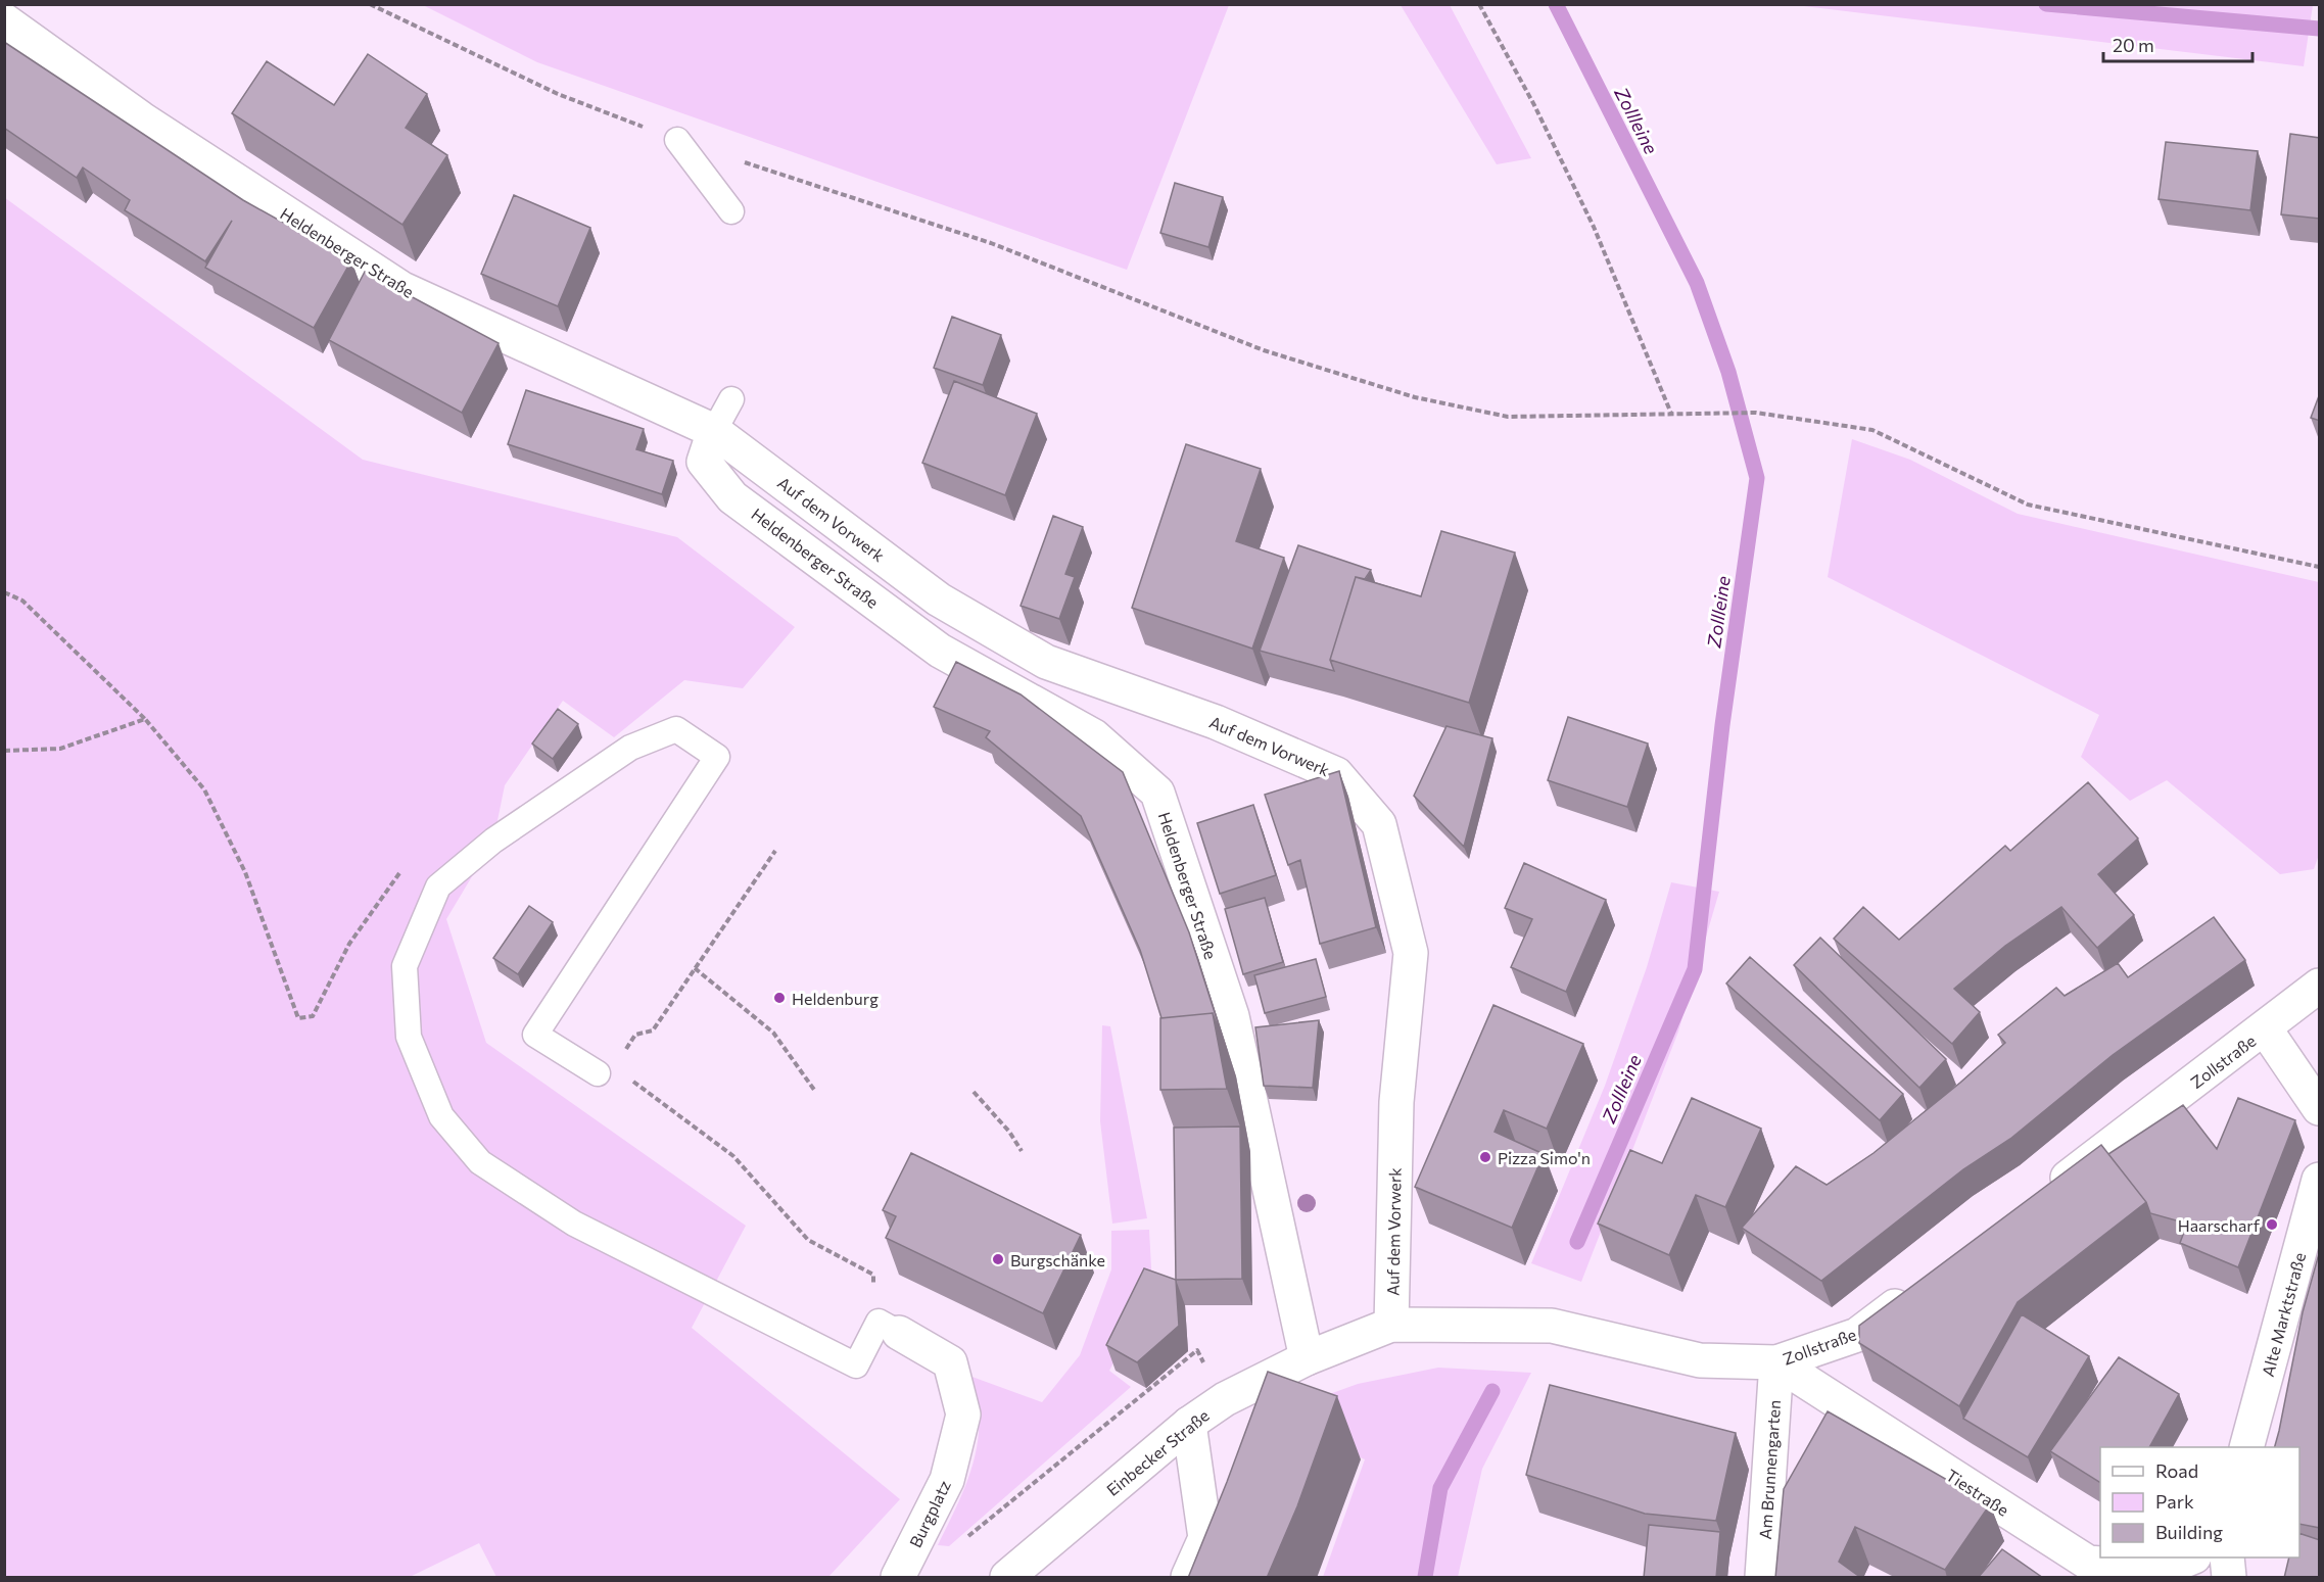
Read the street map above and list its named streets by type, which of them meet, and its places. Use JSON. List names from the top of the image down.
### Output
{
  "streets": {
    "street": [
      "Heldenberger Straße",
      "Auf dem Vorwerk",
      "Zollstraße",
      "Alte Marktstraße",
      "Einbecker Straße",
      "Am Brunnengarten",
      "Tiestraße",
      "Burgplatz"
    ]
  },
  "crossings": [
    ["Heldenberger Straße", "Auf dem Vorwerk"],
    ["Heldenberger Straße", "Einbecker Straße"],
    ["Auf dem Vorwerk", "Zollstraße"],
    ["Auf dem Vorwerk", "Einbecker Straße"],
    ["Zollstraße", "Einbecker Straße"],
    ["Zollstraße", "Am Brunnengarten"],
    ["Zollstraße", "Tiestraße"],
    ["Am Brunnengarten", "Tiestraße"]
  ],
  "water": ["Zollleine"],
  "places": [
    "Heldenburg",
    "Pizza Simo'n",
    "Haarscharf",
    "Burgschänke"
  ],
  "legend": ["Road", "Park", "Building"],
  "scale_bar": "20 m"
}
